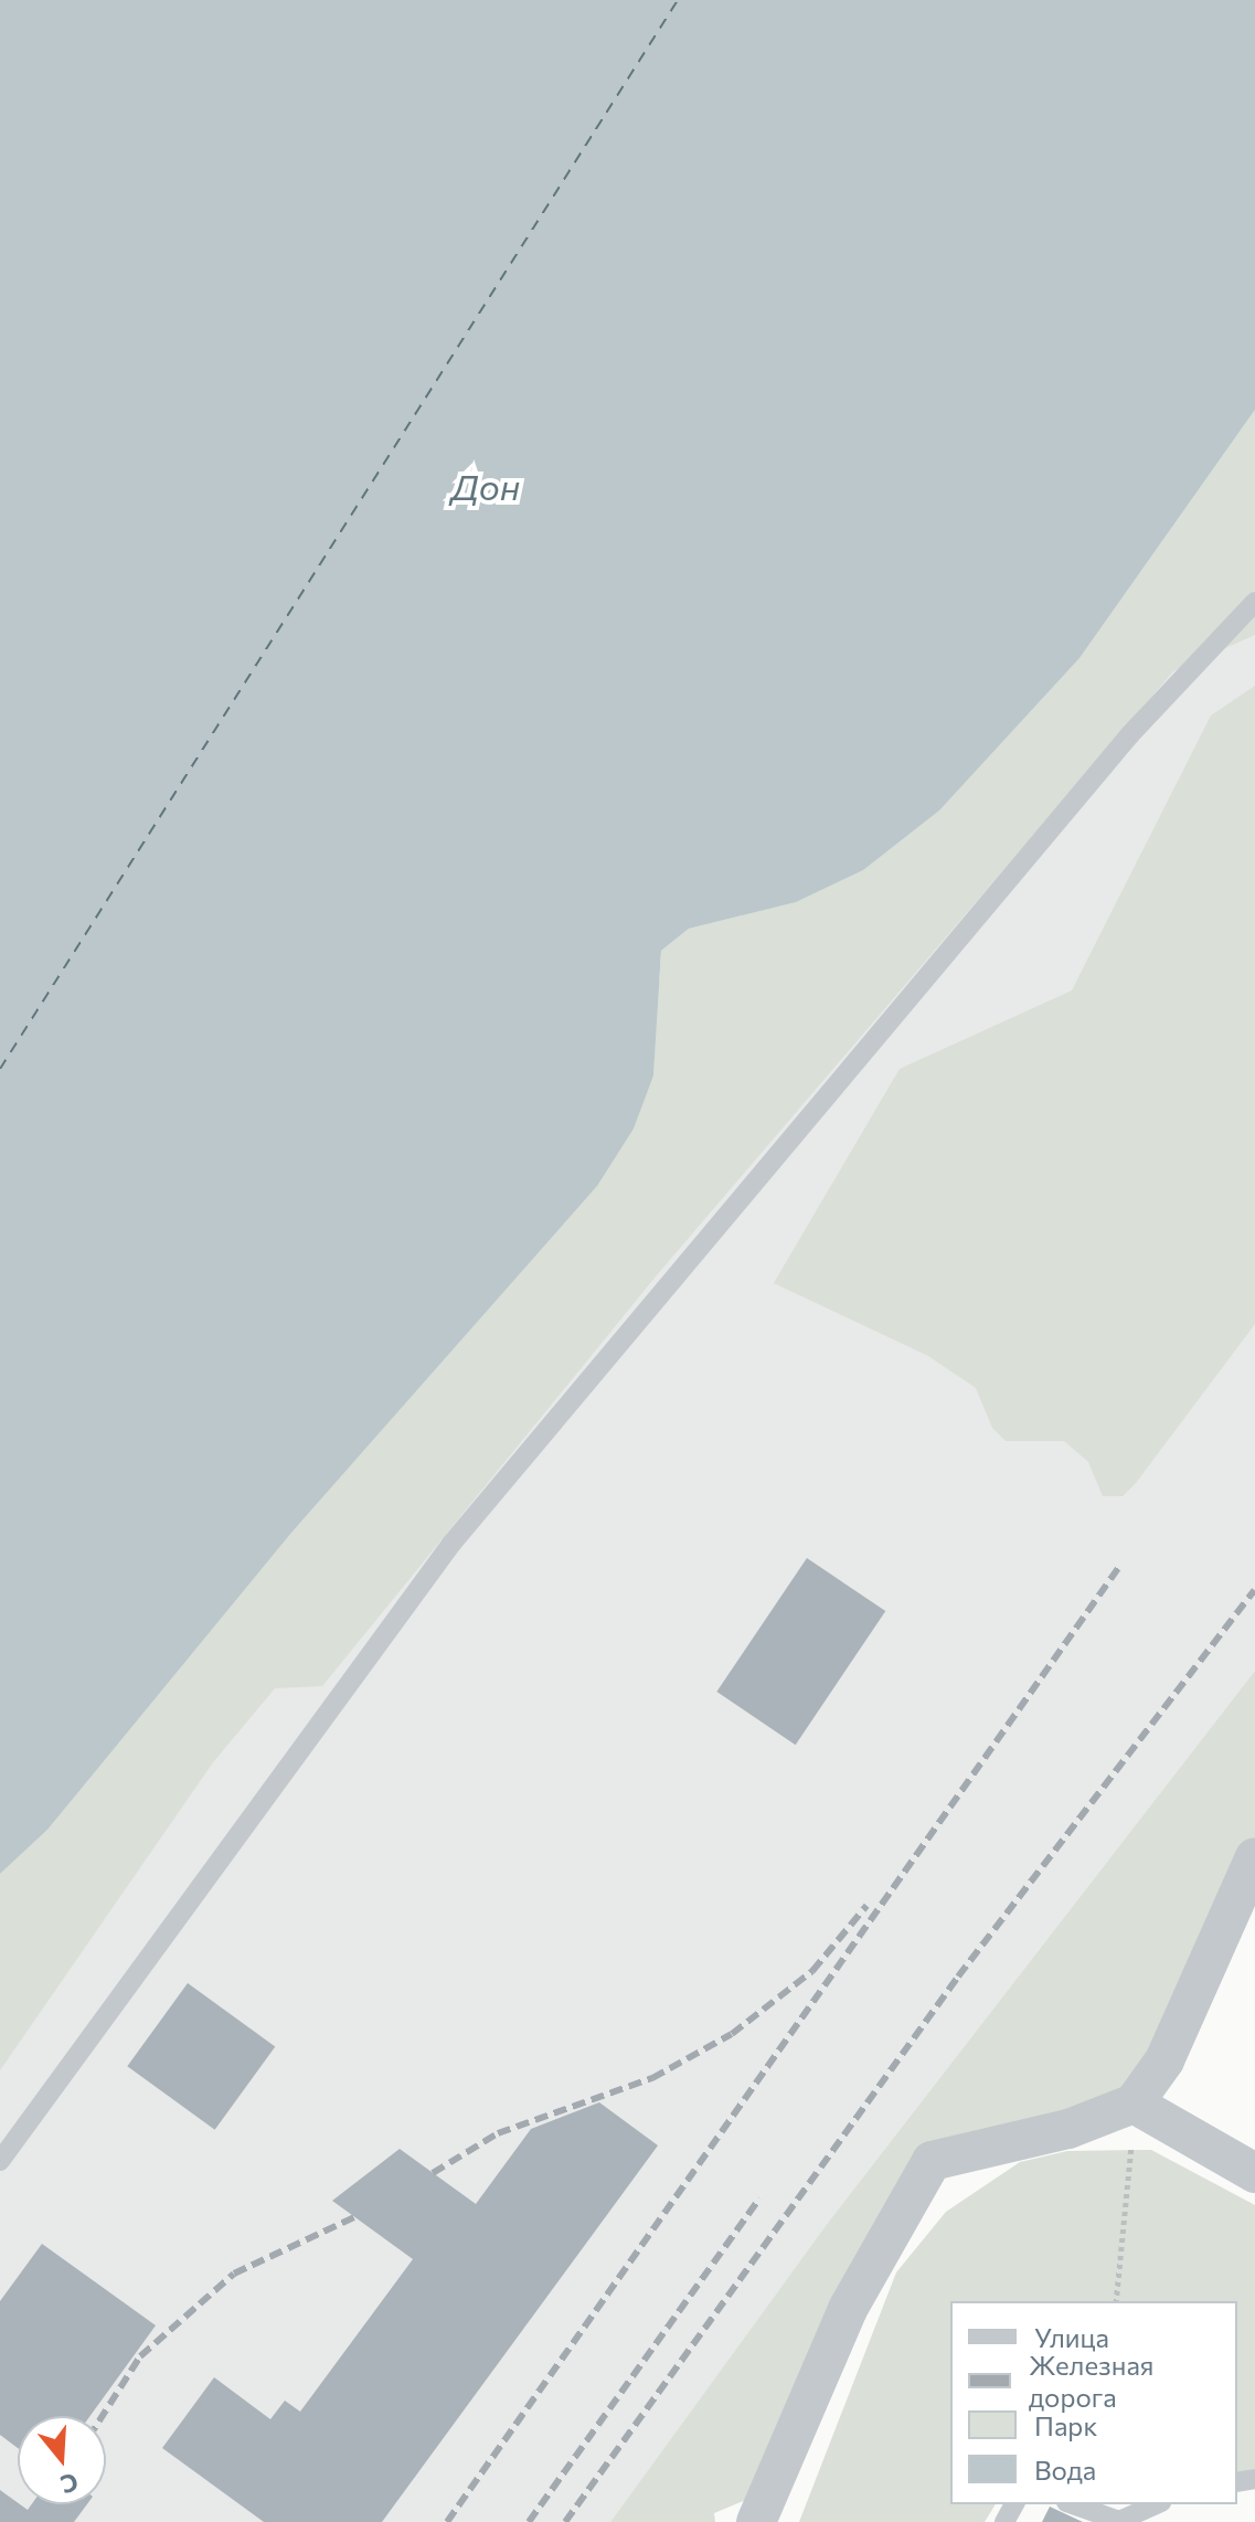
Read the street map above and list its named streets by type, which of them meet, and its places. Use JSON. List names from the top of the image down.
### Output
{
  "water": ["Дон"],
  "legend": [
    "Улица",
    "Железная дорога",
    "Парк",
    "Вода"
  ],
  "north": "bottom"
}
